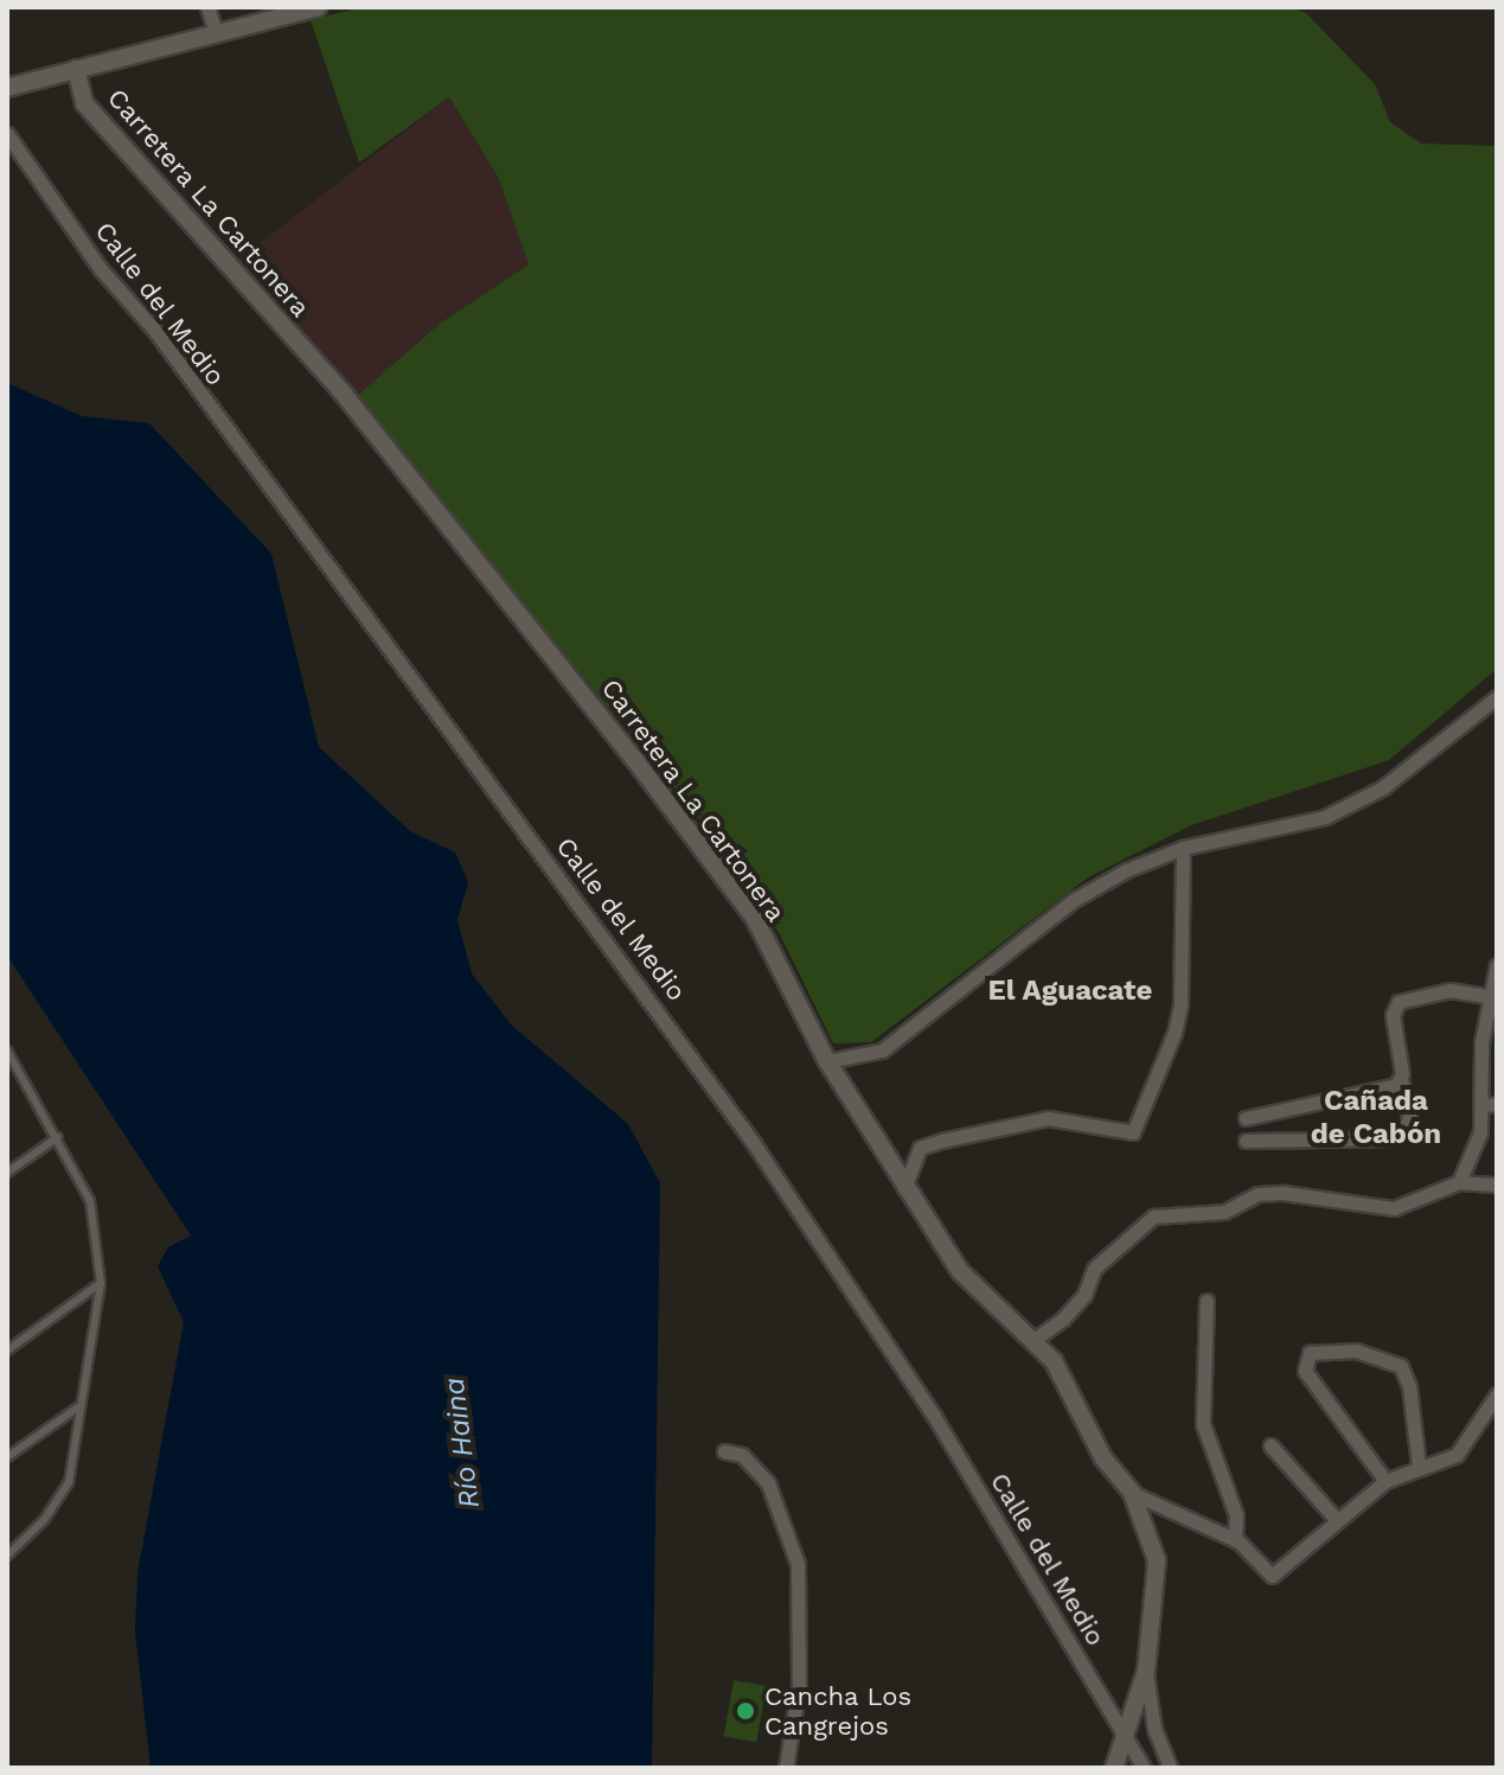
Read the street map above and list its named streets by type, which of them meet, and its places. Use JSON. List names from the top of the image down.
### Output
{
  "streets": {
    "street": ["Carretera La Cartonera", "Calle del Medio"]
  },
  "crossings": [
    ["Carretera La Cartonera", "Calle del Medio"]
  ],
  "districts": ["El Aguacate", "Cañada de Cabón"],
  "water": ["Río Haina"],
  "places": ["Cancha Los Cangrejos"]
}
